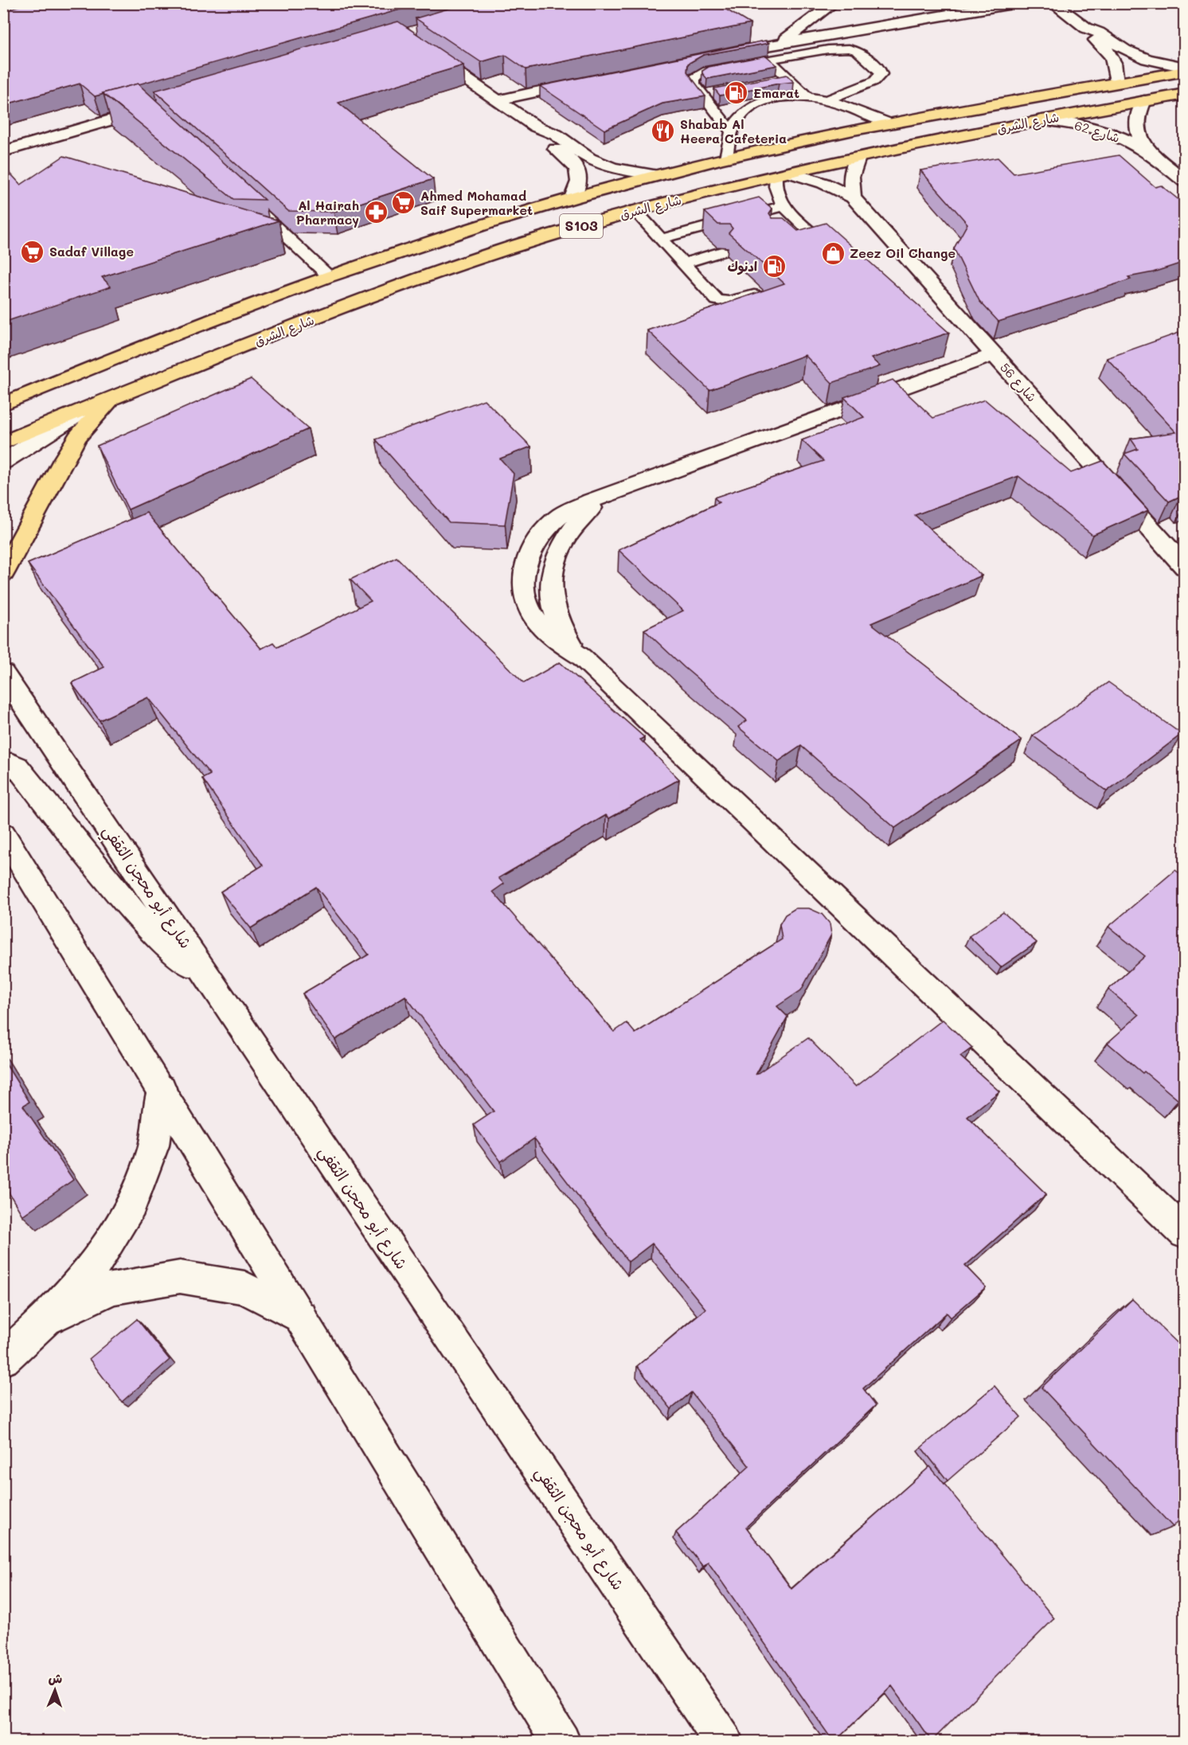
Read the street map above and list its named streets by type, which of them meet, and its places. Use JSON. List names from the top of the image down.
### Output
{
  "streets": {
    "main road": ["شارع الشرق", "S103"],
    "street": ["شارع 62", "شارع 56", "شارع أبو محجن الثقفي"]
  },
  "crossings": [
    ["شارع الشرق", "شارع 62"],
    ["شارع الشرق", "شارع 56"]
  ],
  "places": {
    "fuel station": ["Emarat", "ادنوك"],
    "restaurant": ["Shabab Al Heera Cafeteria"],
    "supermarket": ["Ahmed Mohamad Saif Supermarket", "Sadaf Village"],
    "pharmacy": ["Al Hairah Pharmacy"],
    "shop": ["Zeez Oil Change"]
  },
  "north": "top"
}
